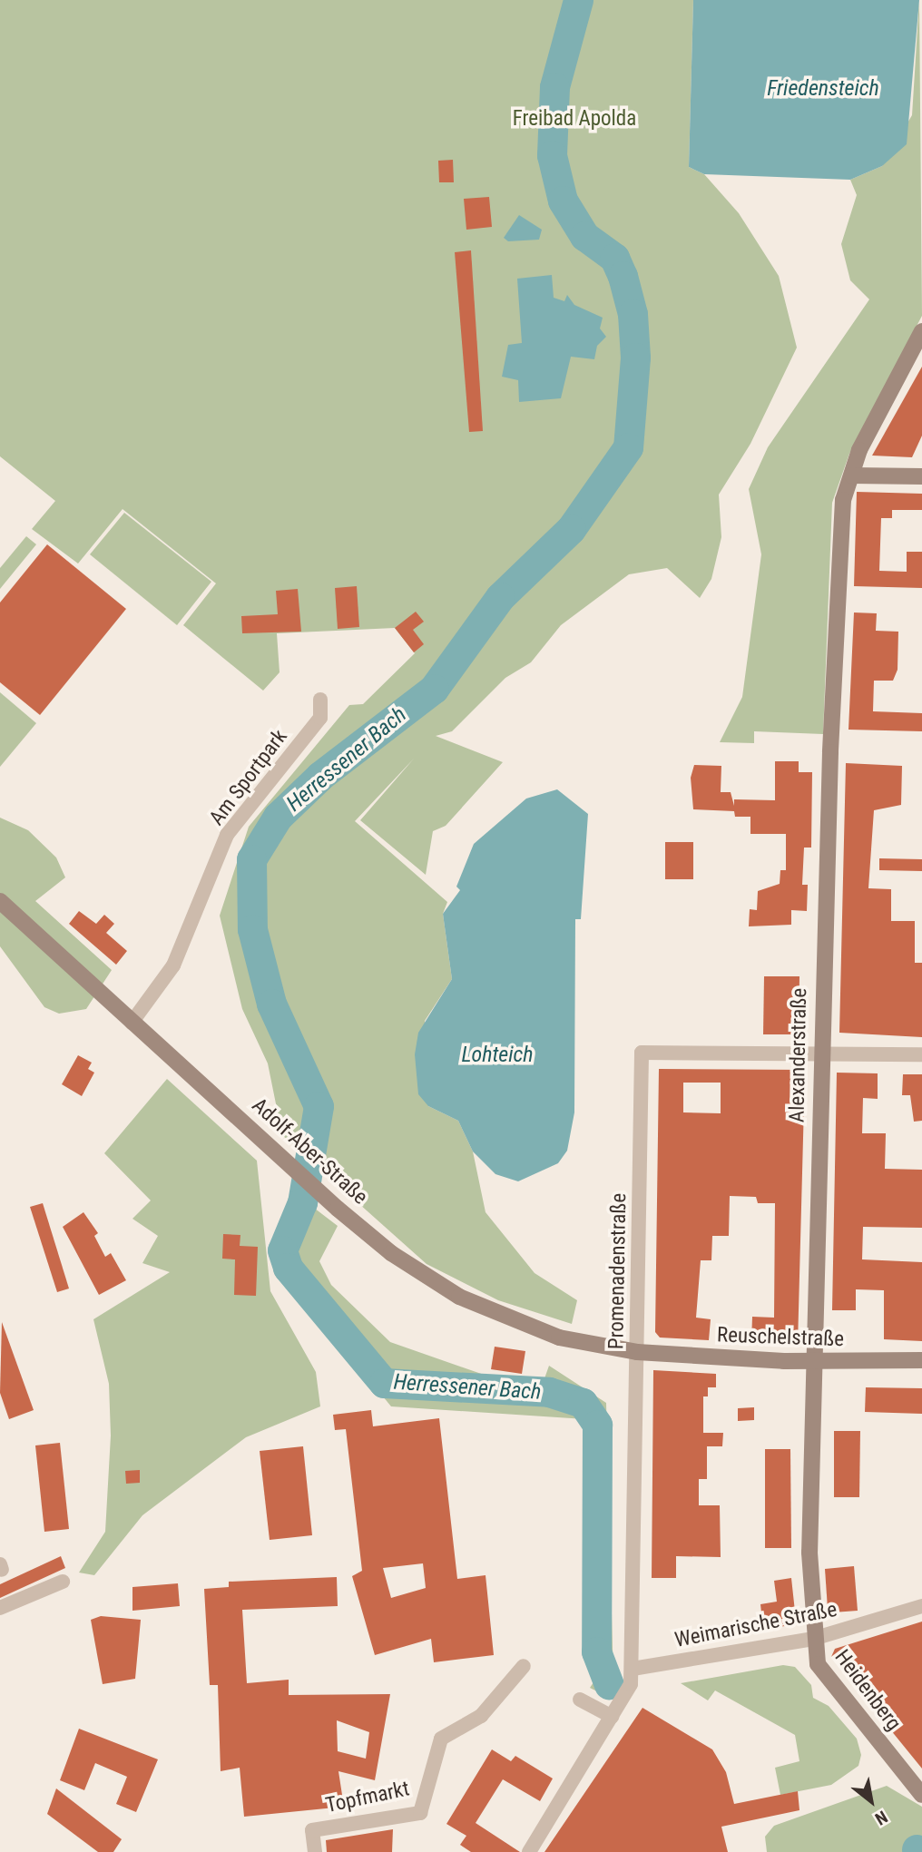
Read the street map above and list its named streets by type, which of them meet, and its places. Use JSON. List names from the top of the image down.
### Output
{
  "streets": {
    "main road": [
      "Alexanderstraße",
      "Adolf-Aber-Straße",
      "Reuschelstraße",
      "Heidenberg"
    ],
    "street": [
      "Am Sportpark",
      "Promenadenstraße",
      "Weimarische Straße",
      "Topfmarkt"
    ]
  },
  "crossings": [
    ["Am Sportpark", "Adolf-Aber-Straße"],
    ["Alexanderstraße", "Promenadenstraße"],
    ["Alexanderstraße", "Reuschelstraße"],
    ["Alexanderstraße", "Weimarische Straße"],
    ["Alexanderstraße", "Heidenberg"],
    ["Adolf-Aber-Straße", "Promenadenstraße"],
    ["Adolf-Aber-Straße", "Reuschelstraße"],
    ["Promenadenstraße", "Reuschelstraße"],
    ["Promenadenstraße", "Weimarische Straße"],
    ["Weimarische Straße", "Heidenberg"]
  ],
  "water": ["Friedensteich", "Herressener Bach", "Lohteich"],
  "parks": ["Freibad Apolda"],
  "north": "bottom right"
}
